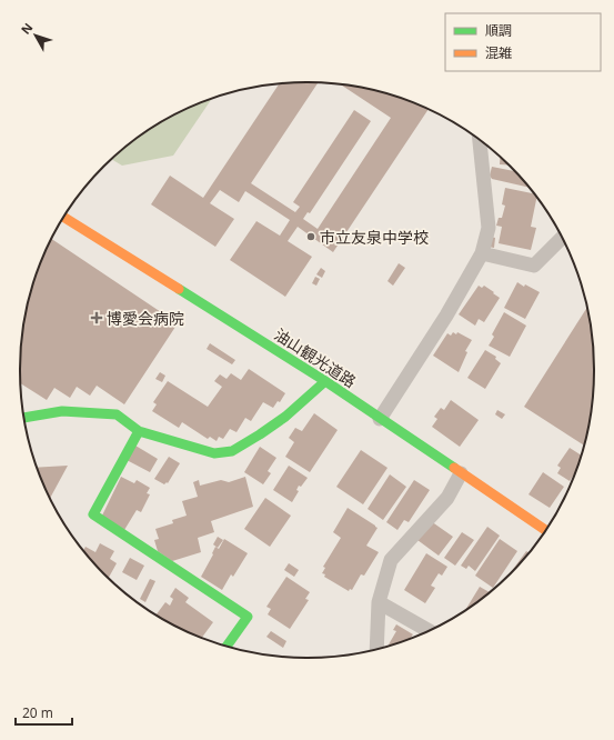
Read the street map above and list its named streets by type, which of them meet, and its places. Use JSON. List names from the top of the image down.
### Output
{
  "streets": {
    "street": ["油山観光道路"]
  },
  "places": {
    "other": ["市立友泉中学校"],
    "health": ["博愛会病院"]
  },
  "legend": ["順調", "混雑"],
  "scale_bar": "20 m",
  "north": "top left"
}
